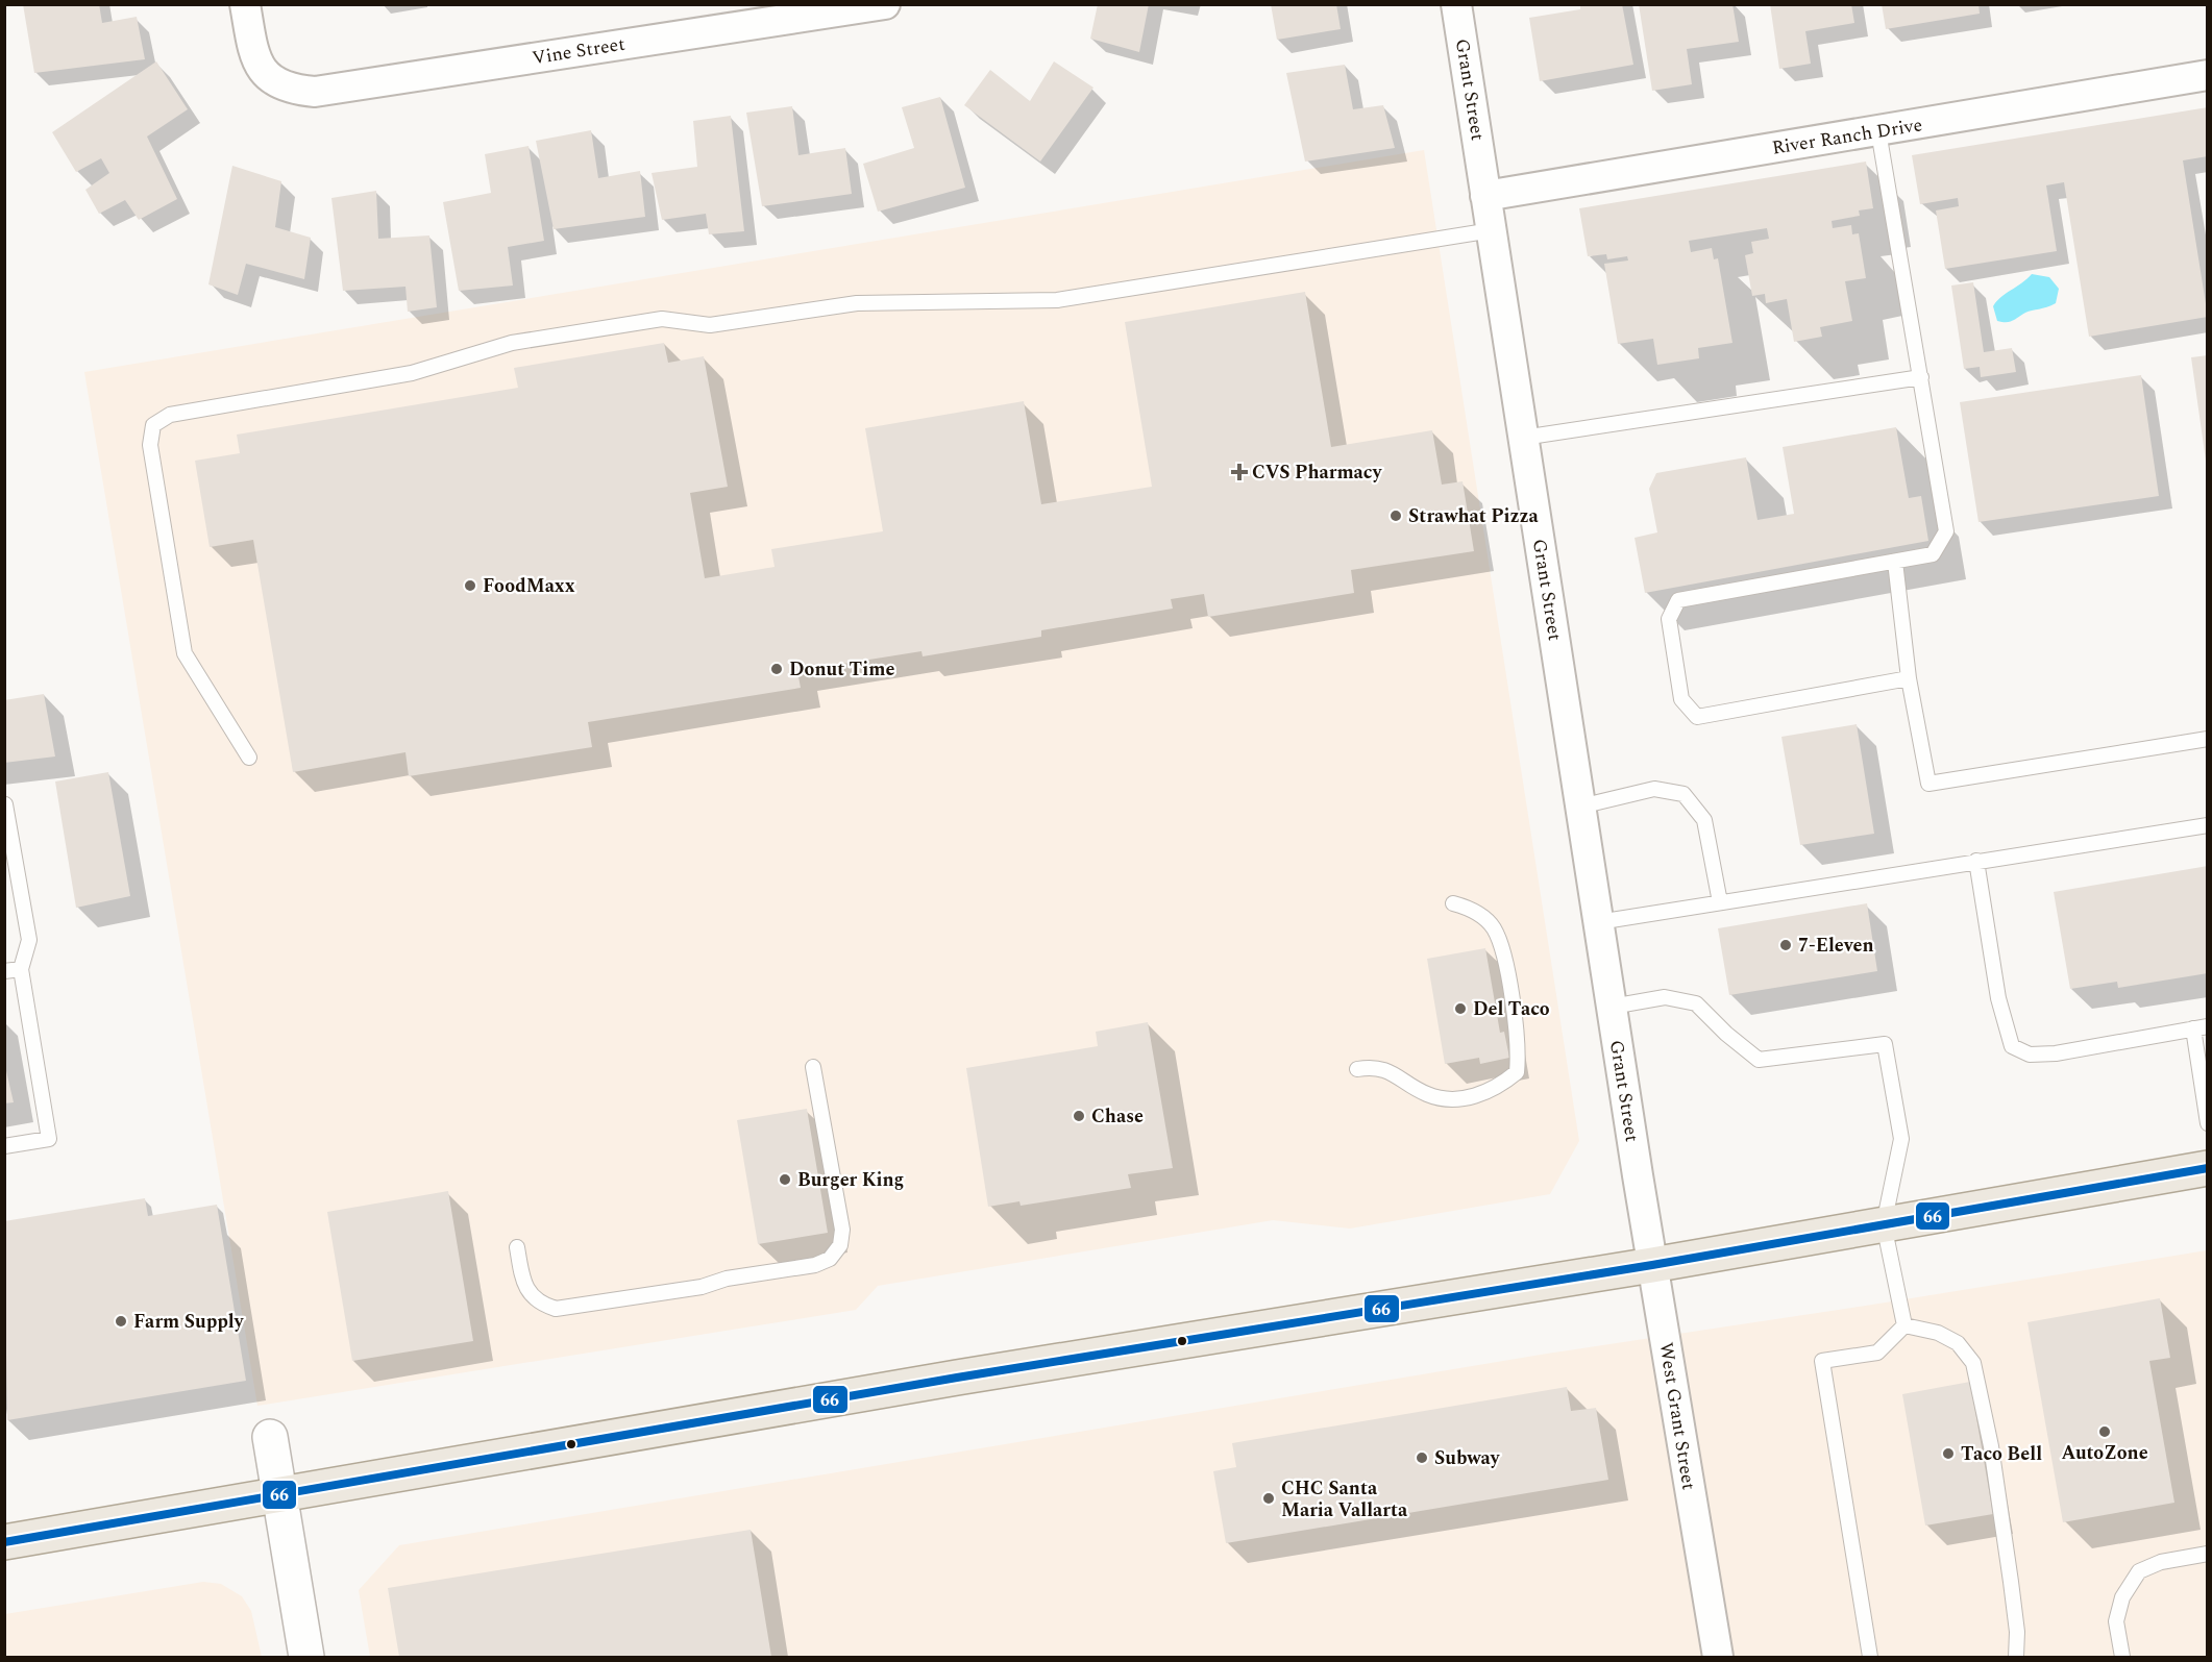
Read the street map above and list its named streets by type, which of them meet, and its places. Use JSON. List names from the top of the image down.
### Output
{
  "streets": {
    "street": [
      "Vine Street",
      "Grant Street",
      "River Ranch Drive",
      "West Grant Street"
    ]
  },
  "crossings": [
    ["Grant Street", "River Ranch Drive"],
    ["Grant Street", "West Grant Street"]
  ],
  "places": {
    "health": ["CVS Pharmacy"],
    "other": [
      "Strawhat Pizza",
      "FoodMaxx",
      "Donut Time",
      "7-Eleven",
      "Del Taco",
      "Chase",
      "Burger King",
      "Farm Supply",
      "AutoZone",
      "Taco Bell",
      "Subway",
      "CHC Santa Maria Vallarta"
    ]
  },
  "lines": ["transit line 66"]
}
